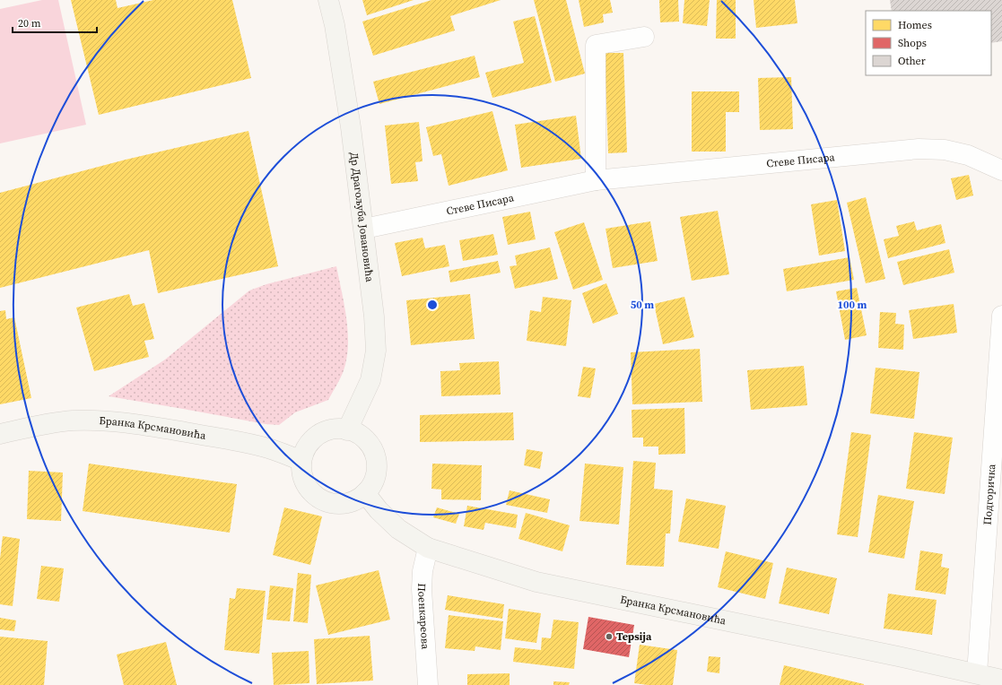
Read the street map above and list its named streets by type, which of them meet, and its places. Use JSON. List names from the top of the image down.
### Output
{
  "streets": {
    "street": [
      "Стеве Писара",
      "Др Драгољуба Јовановића",
      "Бранка Крсмановића",
      "Подгоричка",
      "Поенкареова"
    ]
  },
  "crossings": [
    ["Стеве Писара", "Др Драгољуба Јовановића"],
    ["Др Драгољуба Јовановића", "Бранка Крсмановића"],
    ["Бранка Крсмановића", "Подгоричка"],
    ["Бранка Крсмановића", "Поенкареова"]
  ],
  "places": ["Tepsija"],
  "legend": ["Homes", "Shops", "Other"],
  "scale_bar": "20 m",
  "rings": ["50 m", "100 m"]
}
